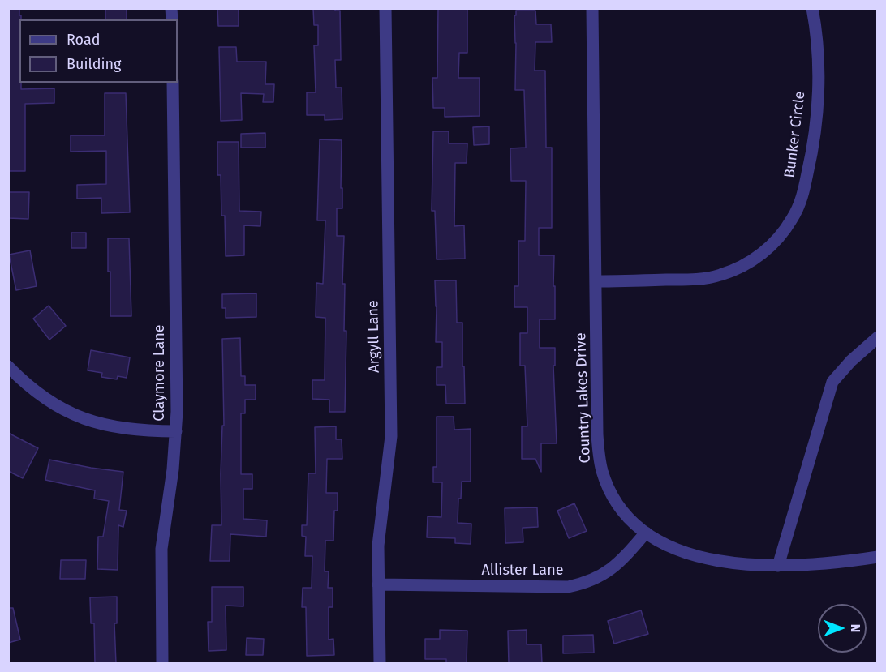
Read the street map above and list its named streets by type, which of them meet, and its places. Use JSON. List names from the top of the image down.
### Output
{
  "streets": {
    "street": [
      "Bunker Circle",
      "Argyll Lane",
      "Claymore Lane",
      "Country Lakes Drive",
      "Allister Lane"
    ]
  },
  "crossings": [
    ["Bunker Circle", "Country Lakes Drive"],
    ["Argyll Lane", "Allister Lane"],
    ["Country Lakes Drive", "Allister Lane"]
  ],
  "legend": ["Road", "Building"],
  "north": "right"
}
